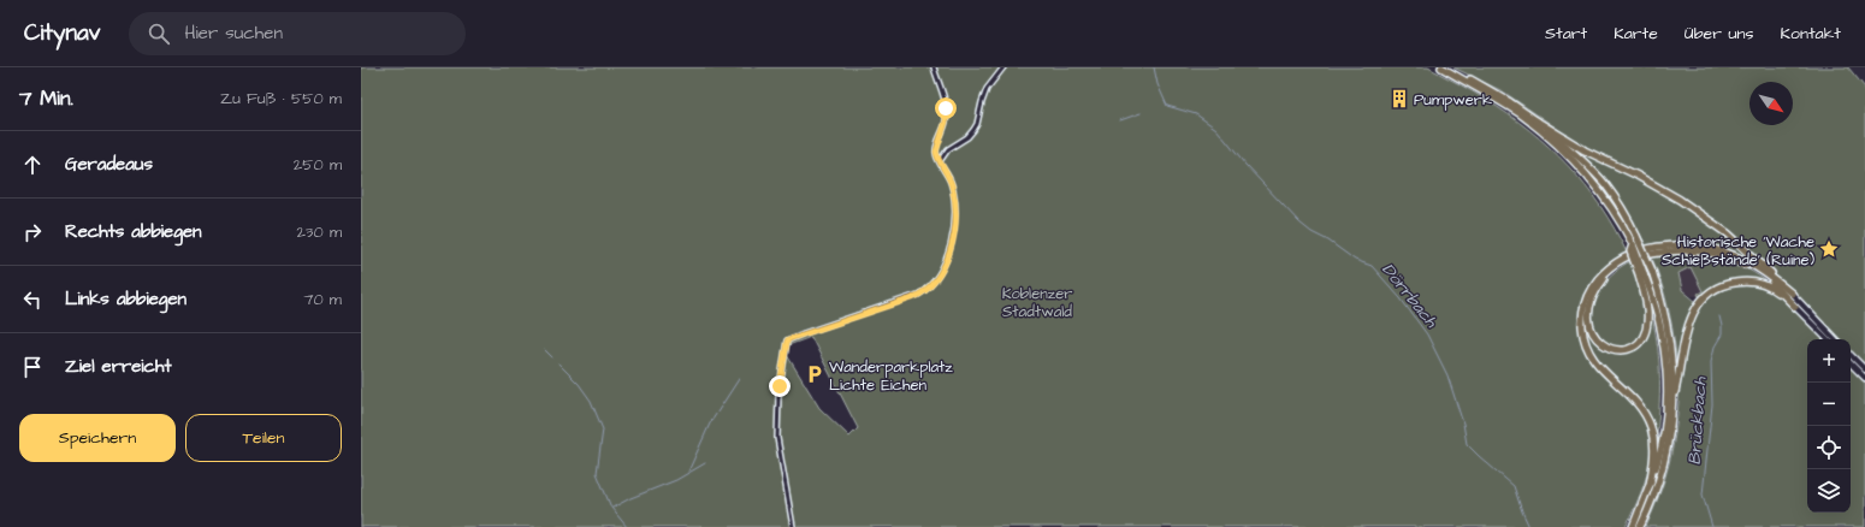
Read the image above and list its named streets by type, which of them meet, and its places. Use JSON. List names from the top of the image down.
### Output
{
  "water": ["Dörrbach", "Brückbach"],
  "parks": ["Koblenzer Stadtwald"],
  "places": {
    "building": ["Pumpwerk"],
    "place": ["Historische 'Wache Schießstände' (Ruine)"],
    "parking": ["Wanderparkplatz Lichte Eichen"]
  },
  "north": "bottom right",
  "page": {
    "header": "Citynav",
    "search": "Hier suchen",
    "nav": [
      "Start",
      "Karte",
      "Über uns",
      "Kontakt"
    ],
    "heading": ["7 Min.", "Zu Fuß · 550 m"],
    "list": [
      ["Geradeaus", "250 m"],
      ["Rechts abbiegen", "230 m"],
      ["Links abbiegen", "70 m"],
      "Ziel erreicht"
    ],
    "map_buttons": ["+", "−"],
    "buttons": ["Speichern", "Teilen"]
  }
}
